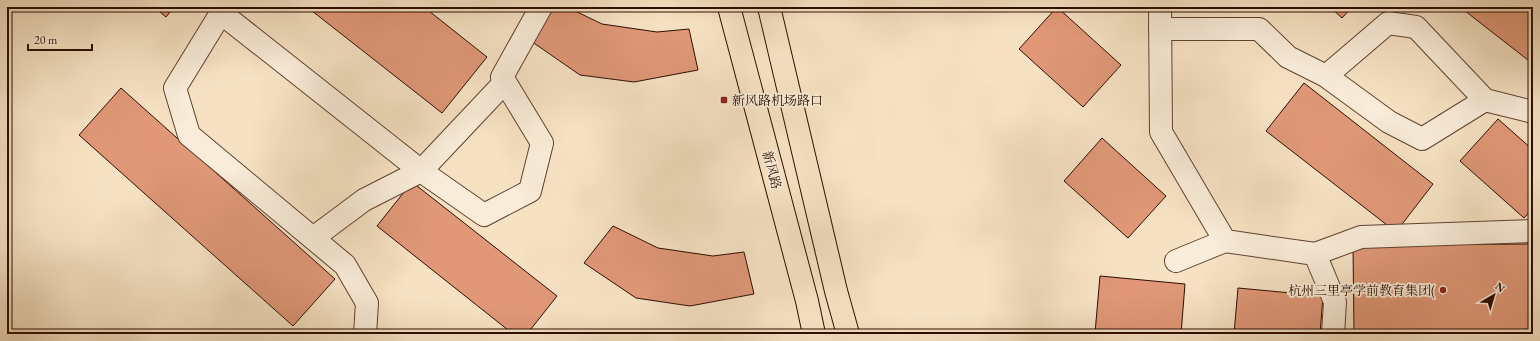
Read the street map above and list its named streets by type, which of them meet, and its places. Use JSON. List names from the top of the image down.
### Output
{
  "streets": {
    "main road": ["新风路"]
  },
  "places": {
    "transit": ["新风路机场路口"],
    "other": ["杭州三里亭学前教育集团("]
  },
  "scale_bar": "20 m",
  "north": "top right"
}
